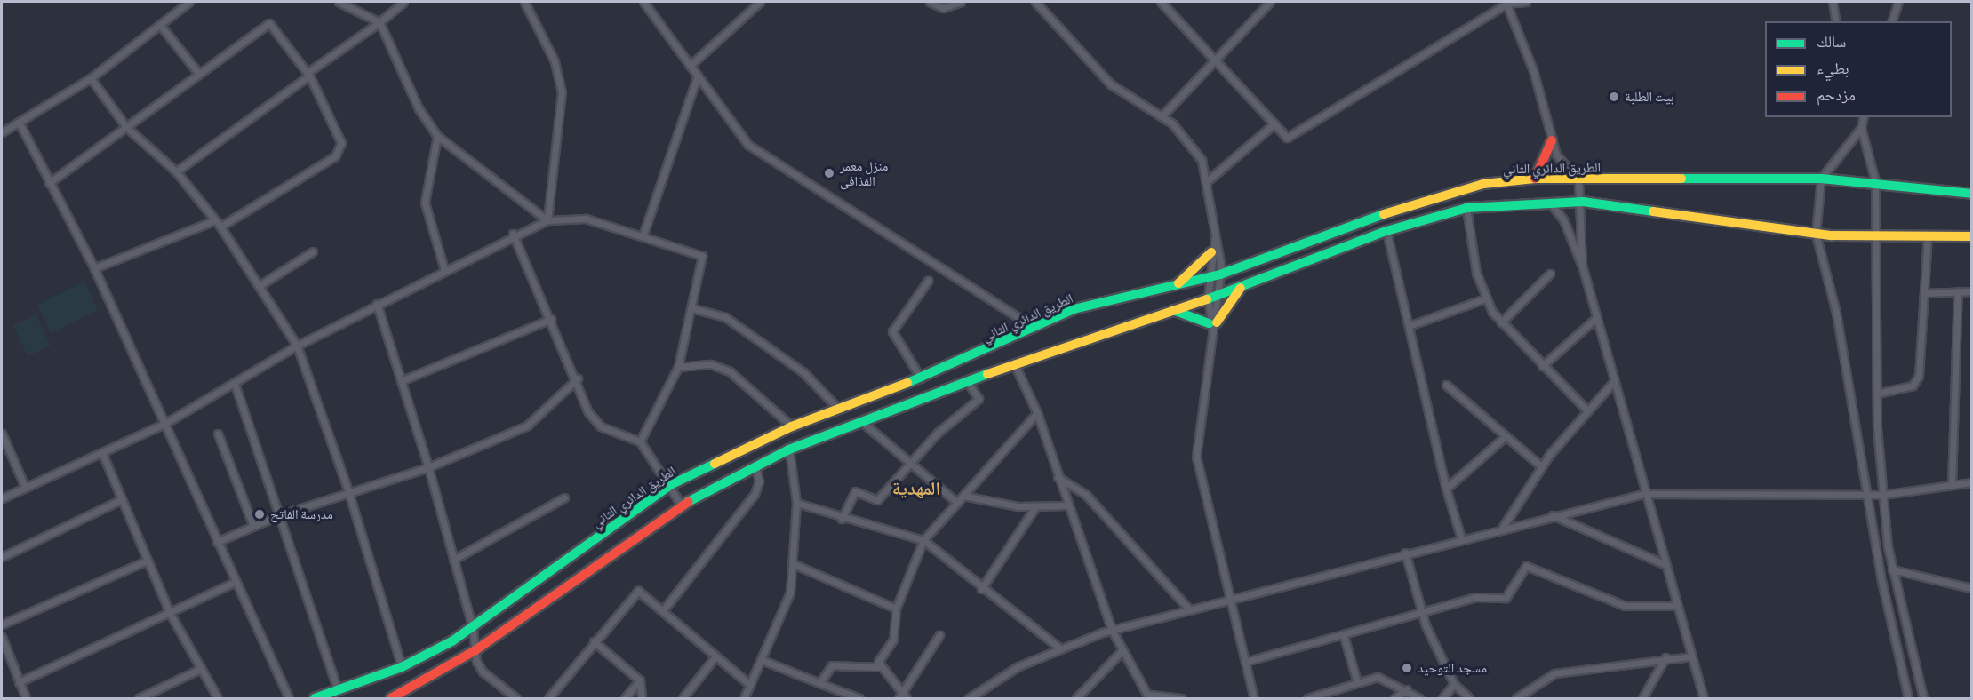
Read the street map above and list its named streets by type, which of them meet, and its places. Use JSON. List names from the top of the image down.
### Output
{
  "streets": {
    "main road": ["الطريق الدائري الثاني"]
  },
  "districts": ["المهدية"],
  "places": [
    "بيت الطلبة",
    "منزل معمر القذافى",
    "مدرسة الفاتح",
    "مسجد التوحيد"
  ],
  "legend": ["سالك", "بطيء", "مزدحم"]
}
